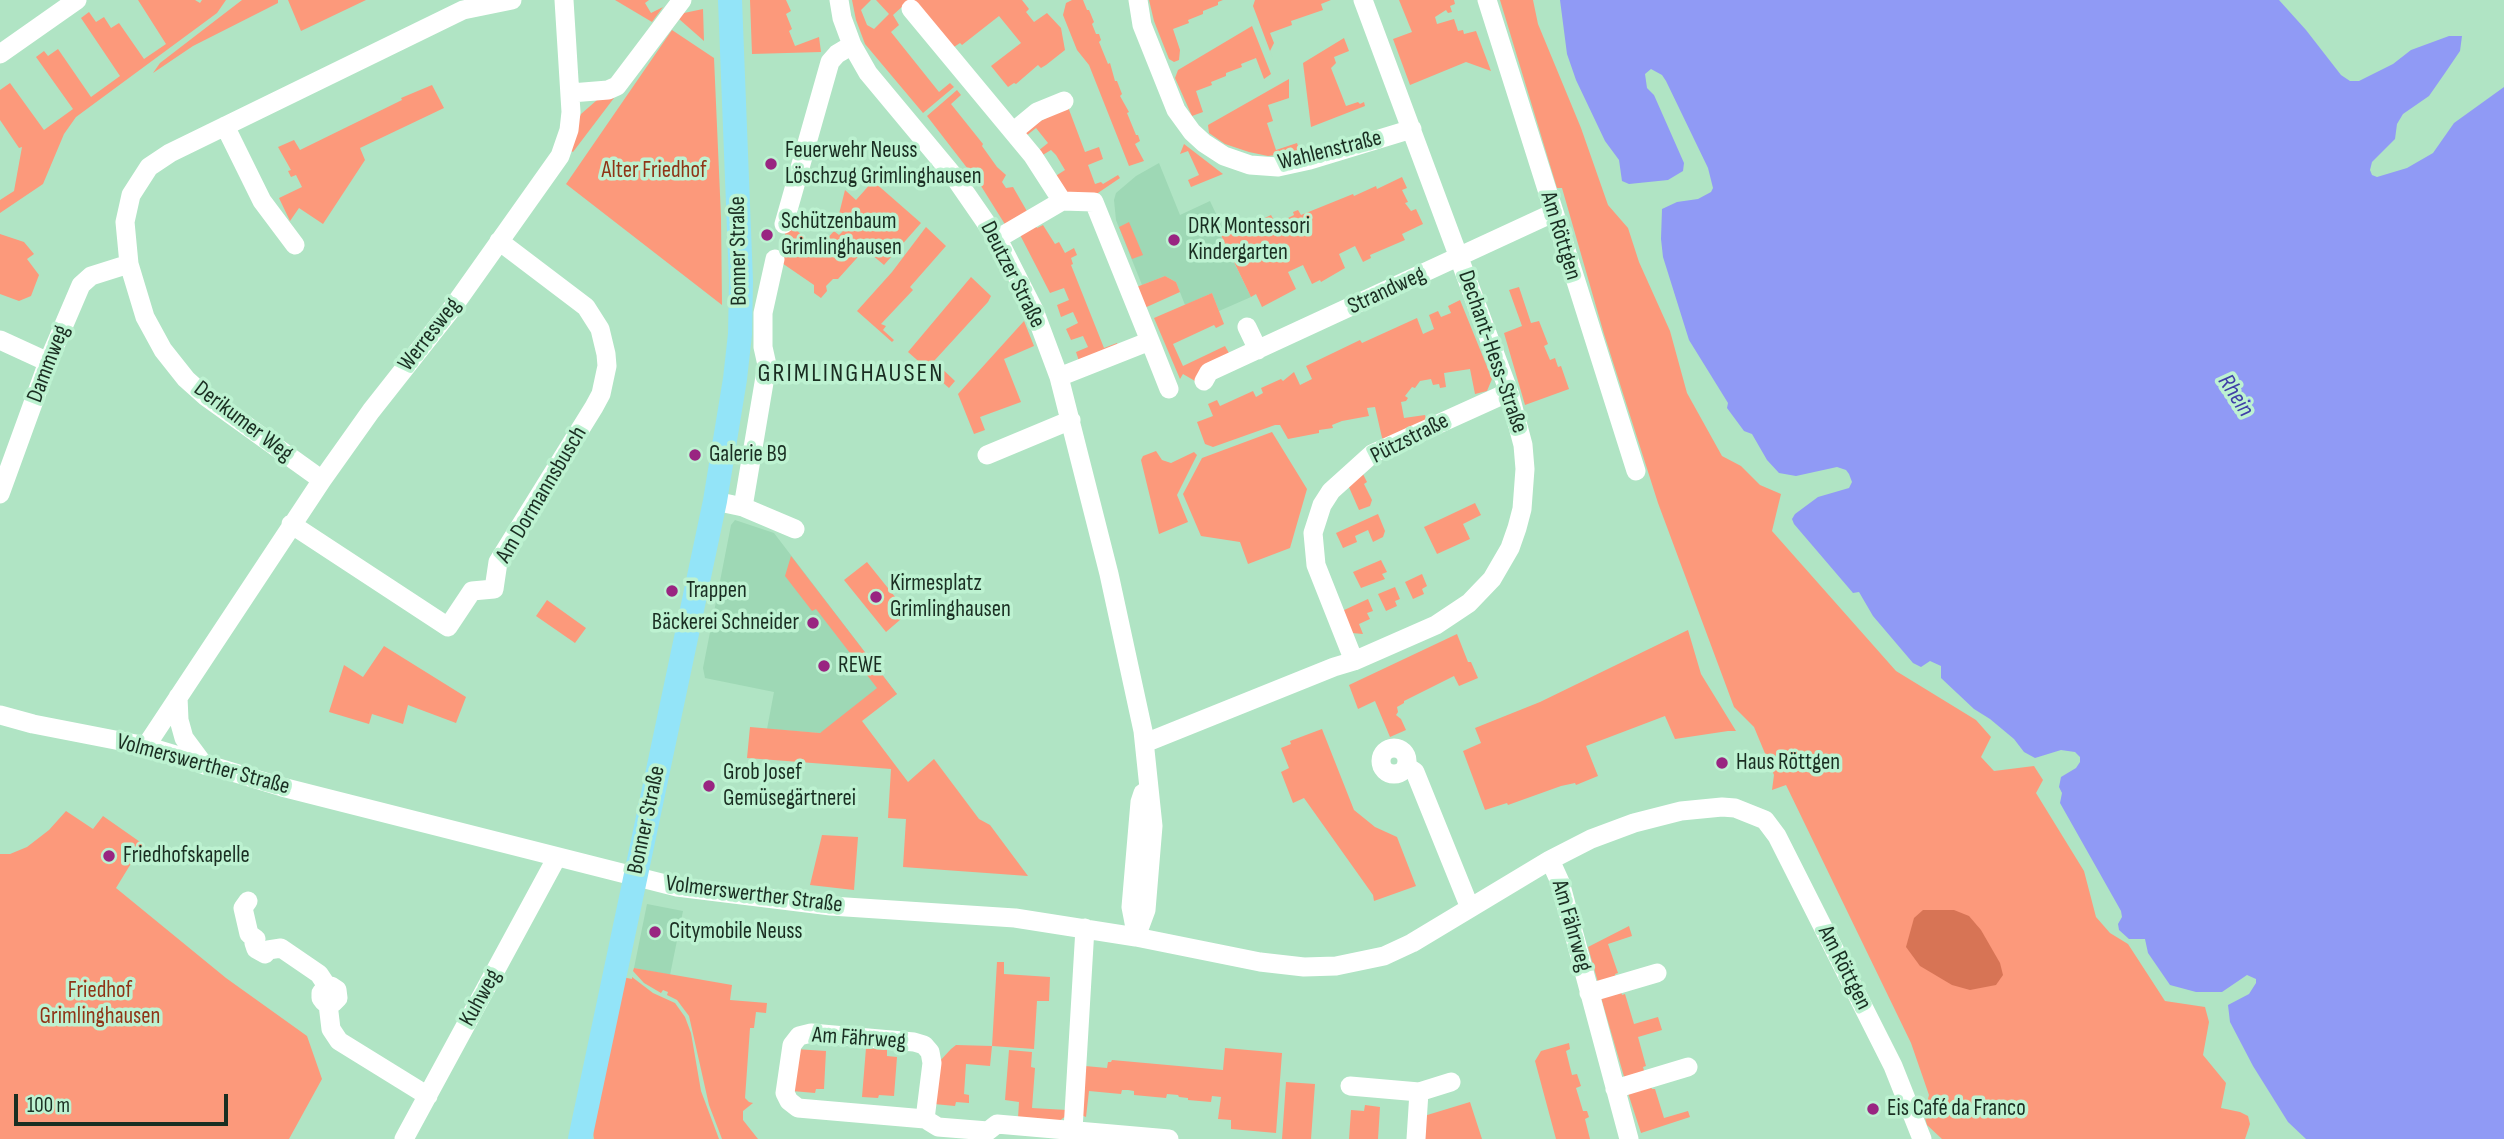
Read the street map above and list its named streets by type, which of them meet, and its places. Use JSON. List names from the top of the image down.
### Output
{
  "streets": {
    "main road": ["Bonner Straße"],
    "street": [
      "Wahlenstraße",
      "Am Röttgen",
      "Deutzer Straße",
      "Strandweg",
      "Werresweg",
      "Dechant-Hess-Straße",
      "Dammweg",
      "Derikumer Weg",
      "Pützstraße",
      "Am Dormannsbusch",
      "Volmerswerther Straße",
      "Am Fährweg",
      "Kuhweg"
    ]
  },
  "crossings": [
    ["Wahlenstraße", "Dechant-Hess-Straße"],
    ["Am Röttgen", "Strandweg"],
    ["Am Röttgen", "Volmerswerther Straße"],
    ["Bonner Straße", "Volmerswerther Straße"],
    ["Deutzer Straße", "Dechant-Hess-Straße"],
    ["Deutzer Straße", "Volmerswerther Straße"],
    ["Strandweg", "Dechant-Hess-Straße"],
    ["Werresweg", "Derikumer Weg"],
    ["Werresweg", "Am Dormannsbusch"],
    ["Werresweg", "Volmerswerther Straße"],
    ["Dechant-Hess-Straße", "Pützstraße"],
    ["Dammweg", "Derikumer Weg"],
    ["Volmerswerther Straße", "Am Fährweg"],
    ["Volmerswerther Straße", "Kuhweg"]
  ],
  "districts": ["GRIMLINGHAUSEN"],
  "water": ["Rhein"],
  "parks": ["Alter Friedhof", "Friedhof Grimlinghausen"],
  "places": [
    "Feuerwehr Neuss Löschzug Grimlinghausen",
    "Schützenbaum Grimlinghausen",
    "DRK Montessori Kindergarten",
    "Galerie B9",
    "Trappen",
    "Kirmesplatz Grimlinghausen",
    "Bäckerei Schneider",
    "REWE",
    "Haus Röttgen",
    "Grob Josef Gemüsegärtnerei",
    "Friedhofskapelle",
    "Citymobile Neuss",
    "Eis Café da Franco"
  ],
  "scale_bar": "100 m"
}
